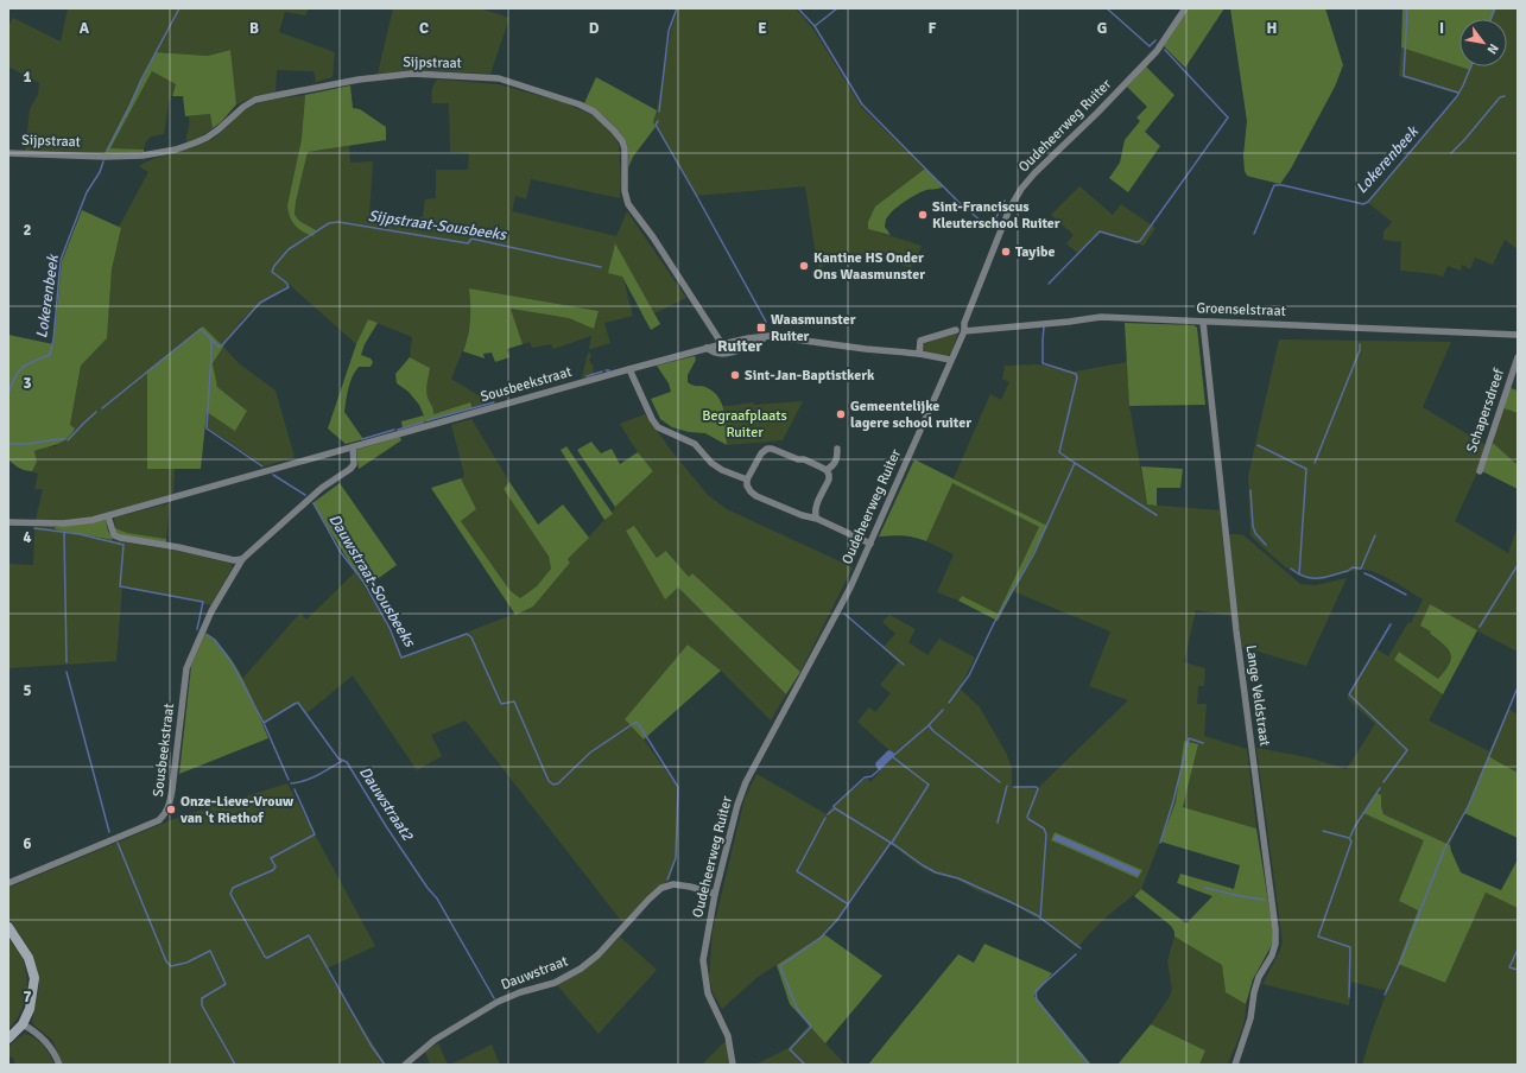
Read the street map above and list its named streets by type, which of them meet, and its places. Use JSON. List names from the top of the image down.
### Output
{
  "streets": {
    "street": [
      "Sijpstraat",
      "Oudeheerweg Ruiter",
      "Groenselstraat",
      "Sousbeekstraat",
      "Schapersdreef",
      "Lange Veldstraat",
      "Dauwstraat"
    ]
  },
  "crossings": [
    ["Sijpstraat", "Sousbeekstraat"],
    ["Oudeheerweg Ruiter", "Groenselstraat"],
    ["Oudeheerweg Ruiter", "Sousbeekstraat"],
    ["Oudeheerweg Ruiter", "Dauwstraat"],
    ["Groenselstraat", "Lange Veldstraat"]
  ],
  "districts": ["Ruiter"],
  "water": [
    "Lokerenbeek",
    "Sijpstraat-Sousbeeks",
    "Dauwstraat-Sousbeeks",
    "Dauwstraat2"
  ],
  "parks": ["Begraafplaats Ruiter"],
  "places": {
    "other": [
      "Sint-Franciscus Kleuterschool Ruiter",
      "Tayibe",
      "Kantine HS Onder Ons Waasmunster",
      "Sint-Jan-Baptistkerk",
      "Gemeentelijke lagere school ruiter",
      "Onze-Lieve-Vrouw van 't Riethof"
    ],
    "transit": ["Waasmunster Ruiter"]
  },
  "north": "bottom right",
  "grid": {
    "columns": [
      "A",
      "B",
      "C",
      "D",
      "E",
      "F",
      "G",
      "H",
      "I"
    ],
    "rows": [
      "1",
      "2",
      "3",
      "4",
      "5",
      "6",
      "7"
    ]
  }
}
